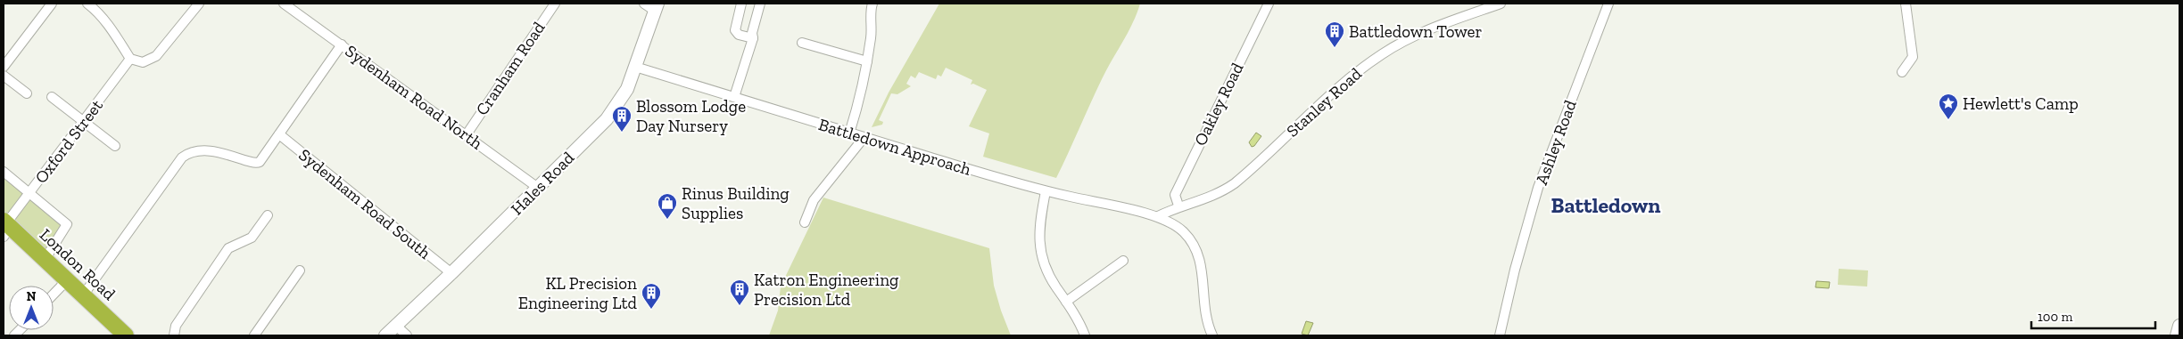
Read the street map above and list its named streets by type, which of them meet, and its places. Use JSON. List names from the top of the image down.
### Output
{
  "streets": {
    "highway": ["London Road"],
    "main road": ["Hales Road"],
    "street": [
      "Cranham Road",
      "Sydenham Road North",
      "Stanley Road",
      "Oakley Road",
      "Oxford Street",
      "Ashley Road",
      "Battledown Approach",
      "Sydenham Road South"
    ]
  },
  "crossings": [
    ["Cranham Road", "Sydenham Road North"],
    ["Sydenham Road North", "Hales Road"],
    ["Stanley Road", "Oakley Road"],
    ["Stanley Road", "Battledown Approach"],
    ["Oxford Street", "London Road"],
    ["Battledown Approach", "Hales Road"],
    ["Hales Road", "Sydenham Road South"]
  ],
  "districts": ["Battledown"],
  "places": {
    "building": [
      "Battledown Tower",
      "Blossom Lodge Day Nursery",
      "Katron Engineering Precision Ltd",
      "KL Precision Engineering Ltd"
    ],
    "place": ["Hewlett's Camp"],
    "shop": ["Rinus Building Supplies"]
  },
  "scale_bar": "100 m",
  "north": "top"
}
